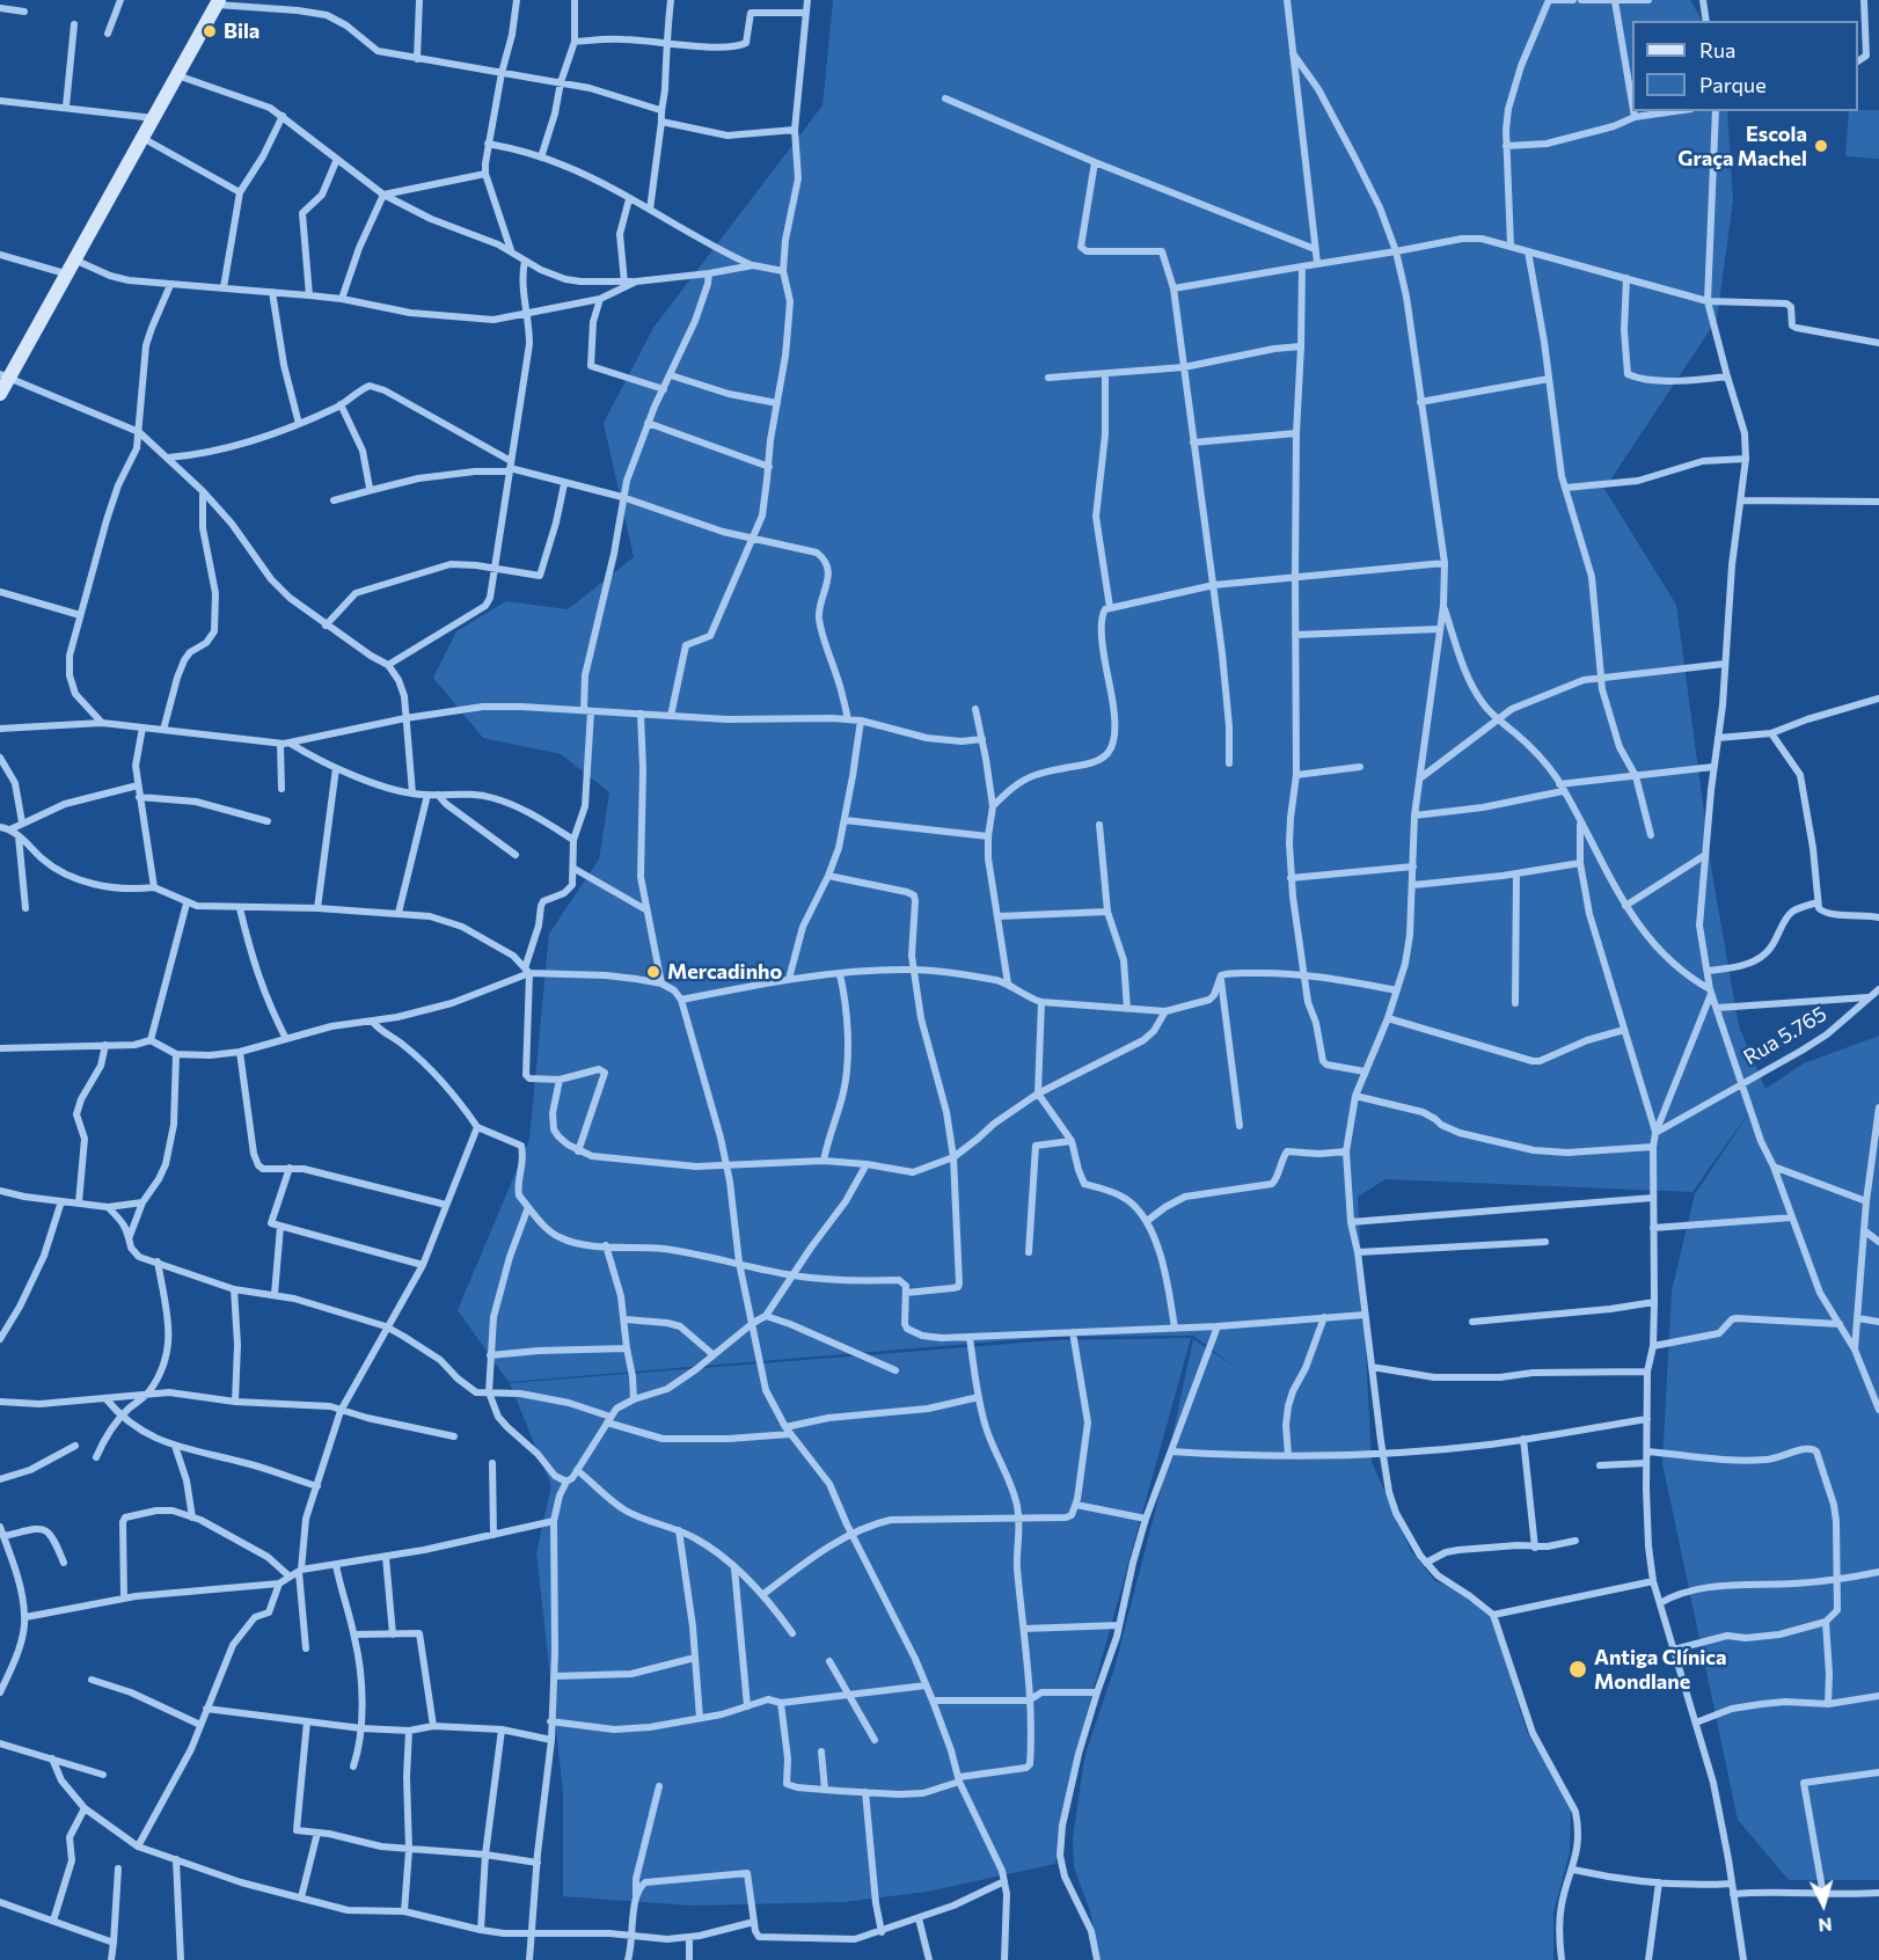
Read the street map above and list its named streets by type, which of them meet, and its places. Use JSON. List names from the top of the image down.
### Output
{
  "streets": {
    "street": ["Rua 5.765"]
  },
  "places": [
    "Bila",
    "Escola Graça Machel",
    "Mercadinho",
    "Antiga Clínica Mondlane"
  ],
  "legend": ["Rua", "Parque"],
  "north": "bottom"
}
